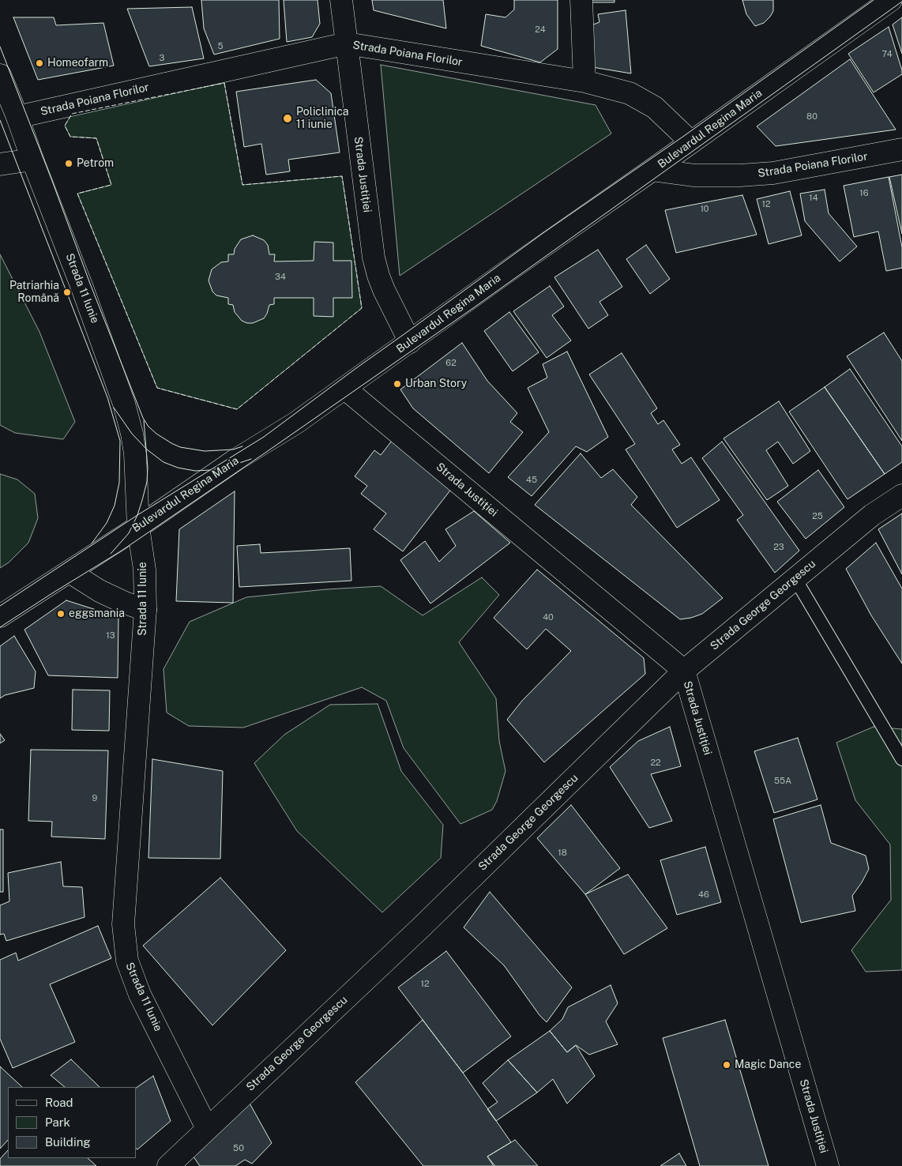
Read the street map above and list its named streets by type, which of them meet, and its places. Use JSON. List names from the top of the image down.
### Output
{
  "streets": {
    "street": [
      "Strada Poiana Florilor",
      "Bulevardul Regina Maria",
      "Strada Justiției",
      "Strada 11 Iunie",
      "Strada George Georgescu"
    ]
  },
  "crossings": [
    ["Strada Poiana Florilor", "Bulevardul Regina Maria"],
    ["Strada Poiana Florilor", "Strada Justiției"],
    ["Strada Poiana Florilor", "Strada 11 Iunie"],
    ["Bulevardul Regina Maria", "Strada Justiției"],
    ["Bulevardul Regina Maria", "Strada 11 Iunie"],
    ["Strada Justiției", "Strada George Georgescu"],
    ["Strada 11 Iunie", "Strada George Georgescu"]
  ],
  "places": [
    "Homeofarm",
    "Policlinica 11 iunie",
    "Petrom",
    "Patriarhia Română",
    "Urban Story",
    "eggsmania",
    "Magic Dance"
  ],
  "house_numbers": [
    "24",
    "5",
    "74",
    "3",
    "80",
    "16",
    "14",
    "12",
    "10",
    "34",
    "62",
    "45",
    "25",
    "23",
    "40",
    "13",
    "22",
    "55A",
    "9",
    "18",
    "46",
    "12",
    "50"
  ],
  "legend": ["Road", "Park", "Building"]
}
